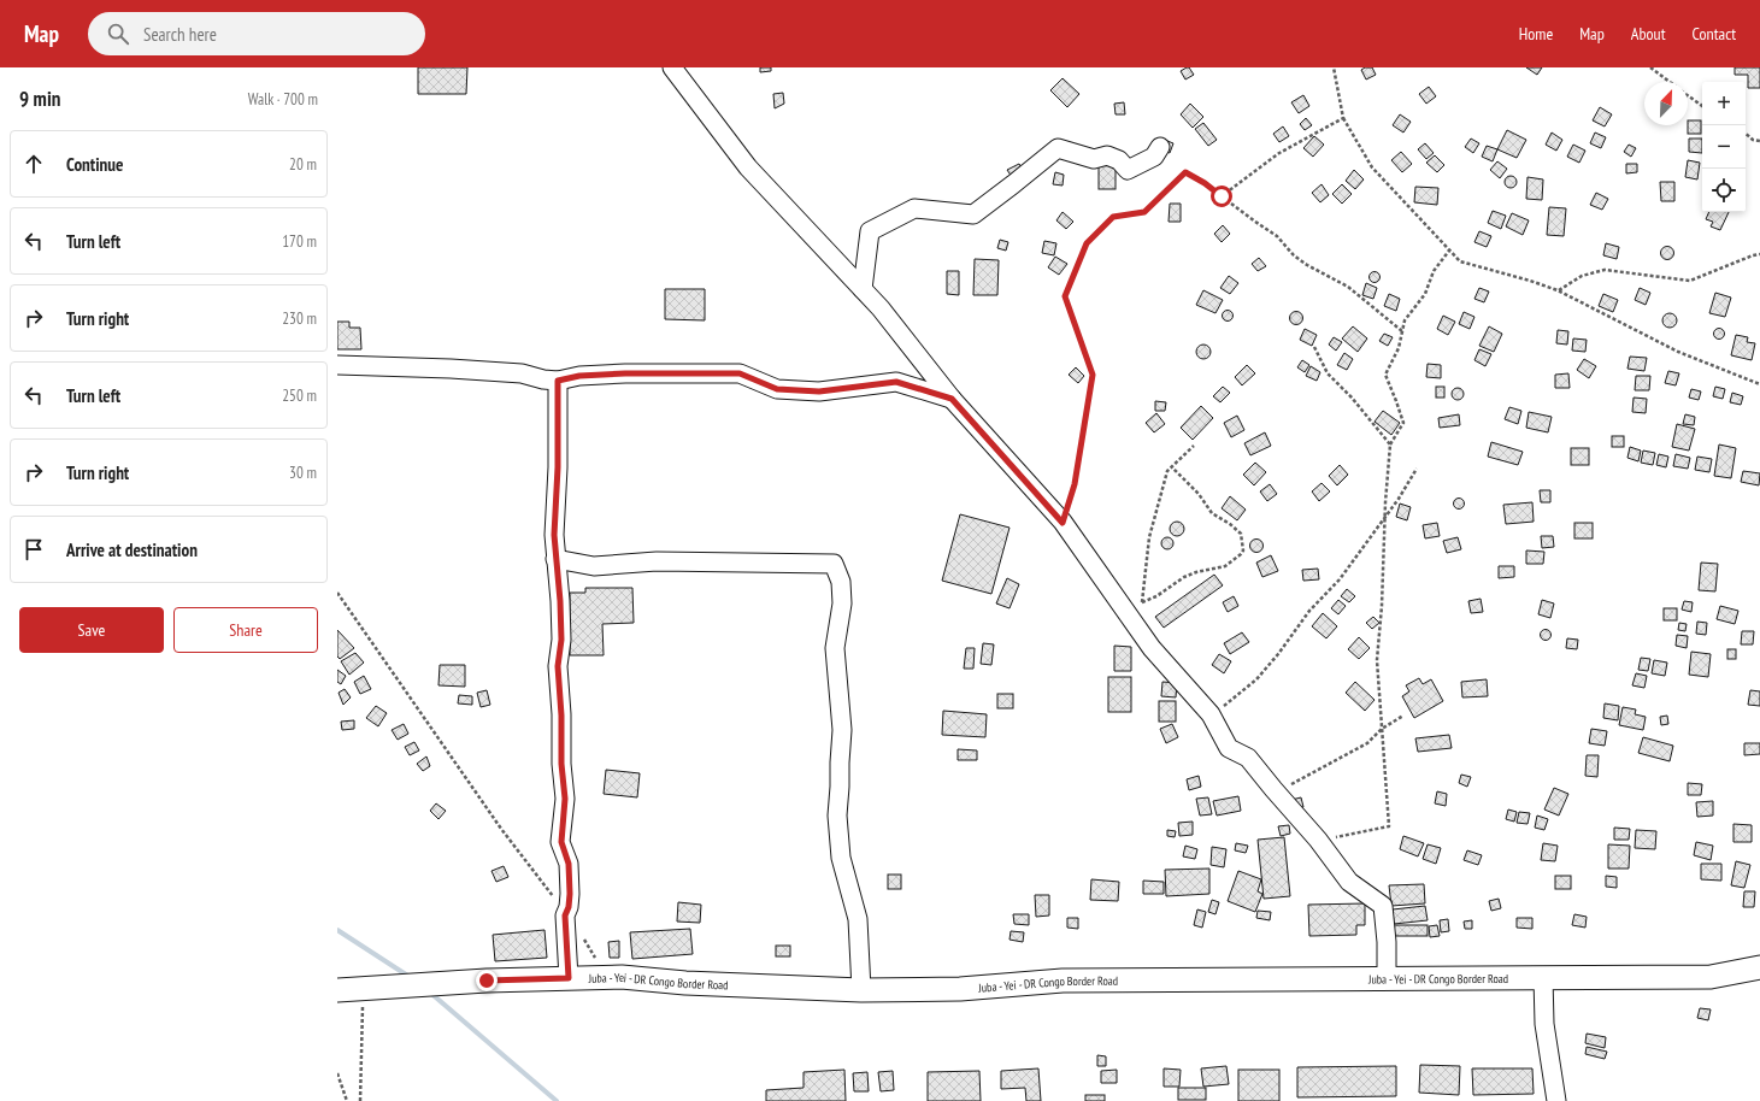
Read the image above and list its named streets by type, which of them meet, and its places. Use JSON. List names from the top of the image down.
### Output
{
  "streets": {
    "main road": ["Juba - Yei - DR Congo Border Road"]
  },
  "north": "top right",
  "page": {
    "header": "Map",
    "search": "Search here",
    "nav": [
      "Home",
      "Map",
      "About",
      "Contact"
    ],
    "heading": ["9 min", "Walk · 700 m"],
    "map_buttons": ["+", "−"],
    "list": [
      ["Continue", "20 m"],
      ["Turn left", "170 m"],
      ["Turn right", "230 m"],
      ["Turn left", "250 m"],
      ["Turn right", "30 m"],
      "Arrive at destination"
    ],
    "buttons": ["Save", "Share"]
  }
}
